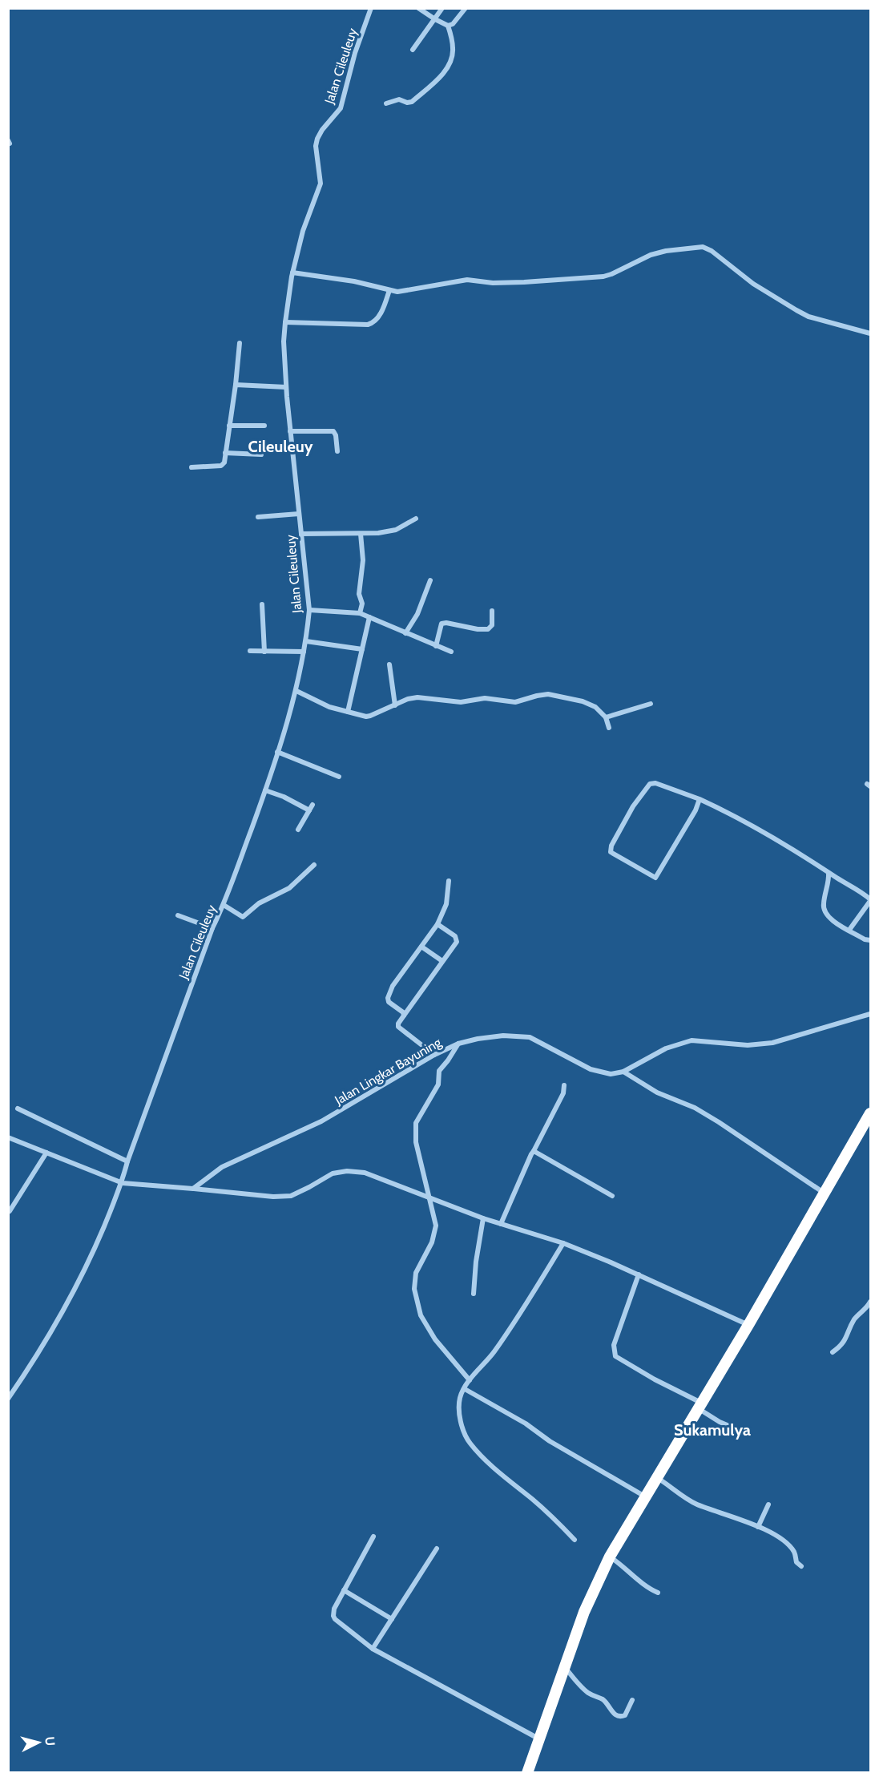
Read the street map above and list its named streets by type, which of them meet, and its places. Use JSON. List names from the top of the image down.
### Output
{
  "streets": {
    "street": ["Jalan Cileuleuy", "Jalan Lingkar Bayuning"]
  },
  "districts": ["Cileuleuy", "Sukamulya"],
  "north": "right"
}
